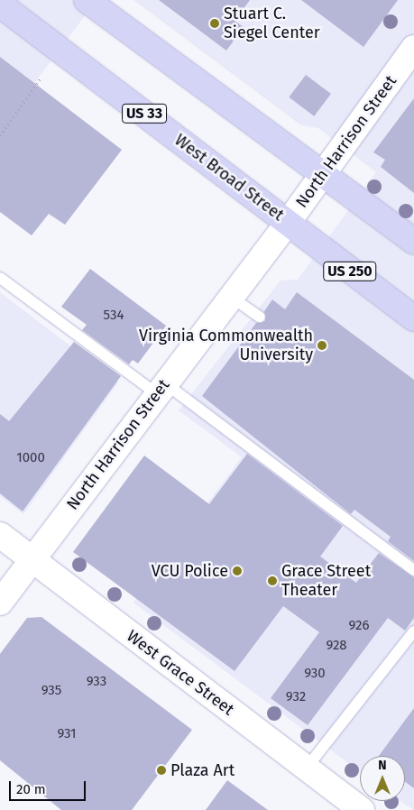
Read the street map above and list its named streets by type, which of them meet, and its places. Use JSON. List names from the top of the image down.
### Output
{
  "streets": {
    "main road": ["US 33", "West Broad Street", "US 250"],
    "street": ["North Harrison Street", "West Grace Street"]
  },
  "crossings": [
    ["North Harrison Street", "West Broad Street"],
    ["North Harrison Street", "West Grace Street"]
  ],
  "places": [
    "Stuart C. Siegel Center",
    "Virginia Commonwealth University",
    "VCU Police",
    "Grace Street Theater",
    "Plaza Art"
  ],
  "house_numbers": [
    "534",
    "1000",
    "926",
    "928",
    "930",
    "933",
    "935",
    "932",
    "931"
  ],
  "scale_bar": "20 m",
  "north": "top"
}
